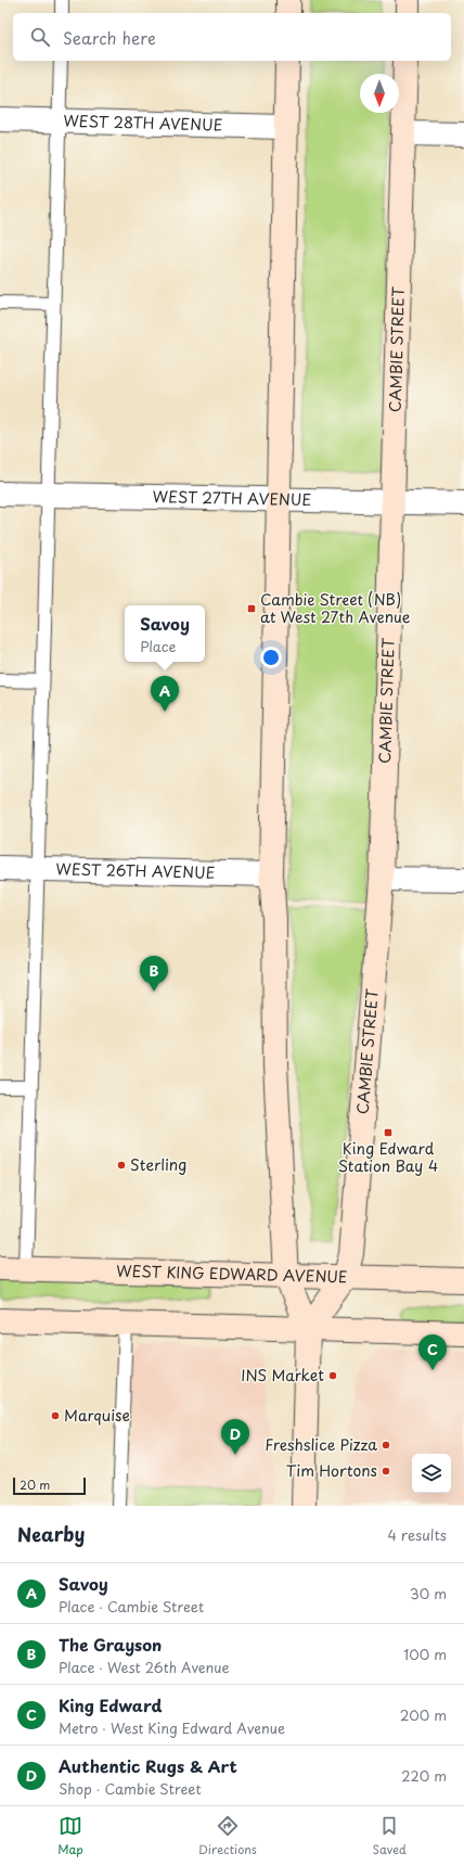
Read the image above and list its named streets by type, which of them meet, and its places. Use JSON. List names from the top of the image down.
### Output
{
  "streets": {
    "main road": ["CAMBIE STREET", "WEST KING EDWARD AVENUE"],
    "street": ["WEST 28TH AVENUE", "WEST 27TH AVENUE", "WEST 26TH AVENUE"]
  },
  "crossings": [
    ["CAMBIE STREET", "WEST 27TH AVENUE"],
    ["CAMBIE STREET", "WEST KING EDWARD AVENUE"]
  ],
  "places": {
    "transit": ["Cambie Street (NB) at West 27th Avenue", "King Edward Station Bay 4"],
    "other": [
      "Sterling",
      "INS Market",
      "Marquise",
      "Freshslice Pizza",
      "Tim Hortons"
    ]
  },
  "scale_bar": "20 m",
  "north": "bottom",
  "page": {
    "search": "Search here",
    "popup": ["Savoy", "Place"],
    "pins": [
      "A",
      "B",
      "C",
      "D"
    ],
    "scale": "20 m",
    "heading": ["Nearby", "4 results"],
    "list": [
      {
        "mark": "A",
        "name": "Savoy",
        "note": "Place · Cambie Street",
        "value": "30 m"
      },
      {
        "mark": "B",
        "name": "The Grayson",
        "note": "Place · West 26th Avenue",
        "value": "100 m"
      },
      {
        "mark": "C",
        "name": "King Edward",
        "note": "Metro · West King Edward Avenue",
        "value": "200 m"
      },
      {
        "mark": "D",
        "name": "Authentic Rugs & Art",
        "note": "Shop · Cambie Street",
        "value": "220 m"
      }
    ],
    "nav": ["Map", "Directions", "Saved"]
  }
}
